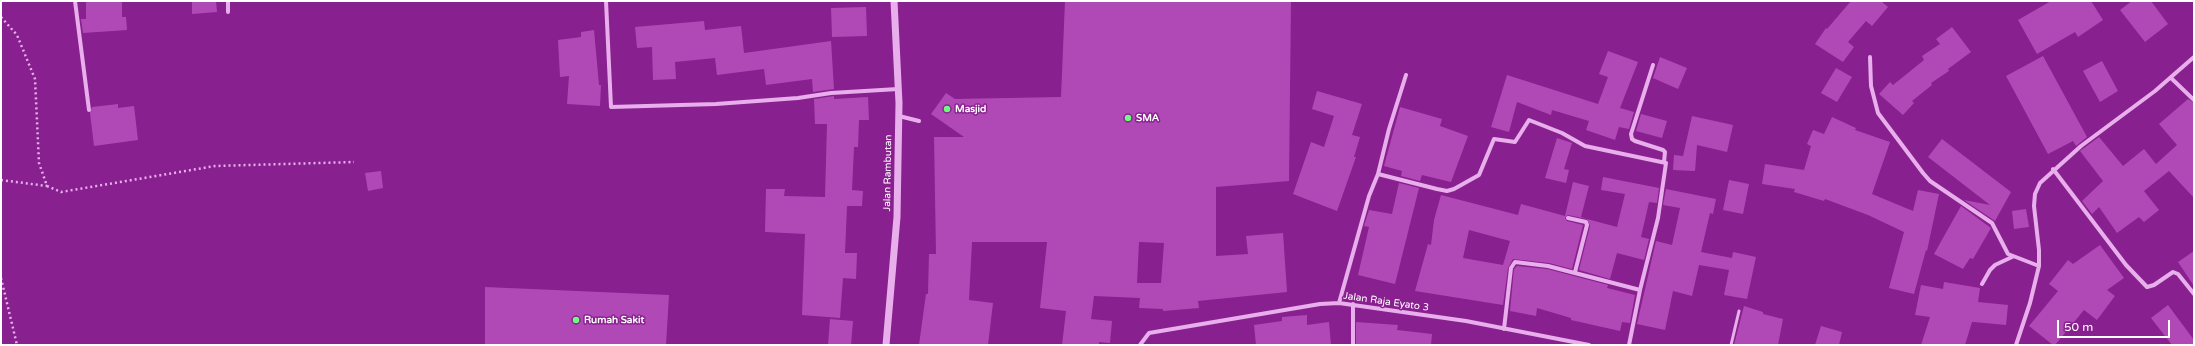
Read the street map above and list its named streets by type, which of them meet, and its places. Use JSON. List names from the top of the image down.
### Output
{
  "streets": {
    "street": ["Jalan Rambutan", "Jalan Raja Eyato 3"]
  },
  "places": ["Masjid", "SMA", "Rumah Sakit"],
  "scale_bar": "50 m"
}
